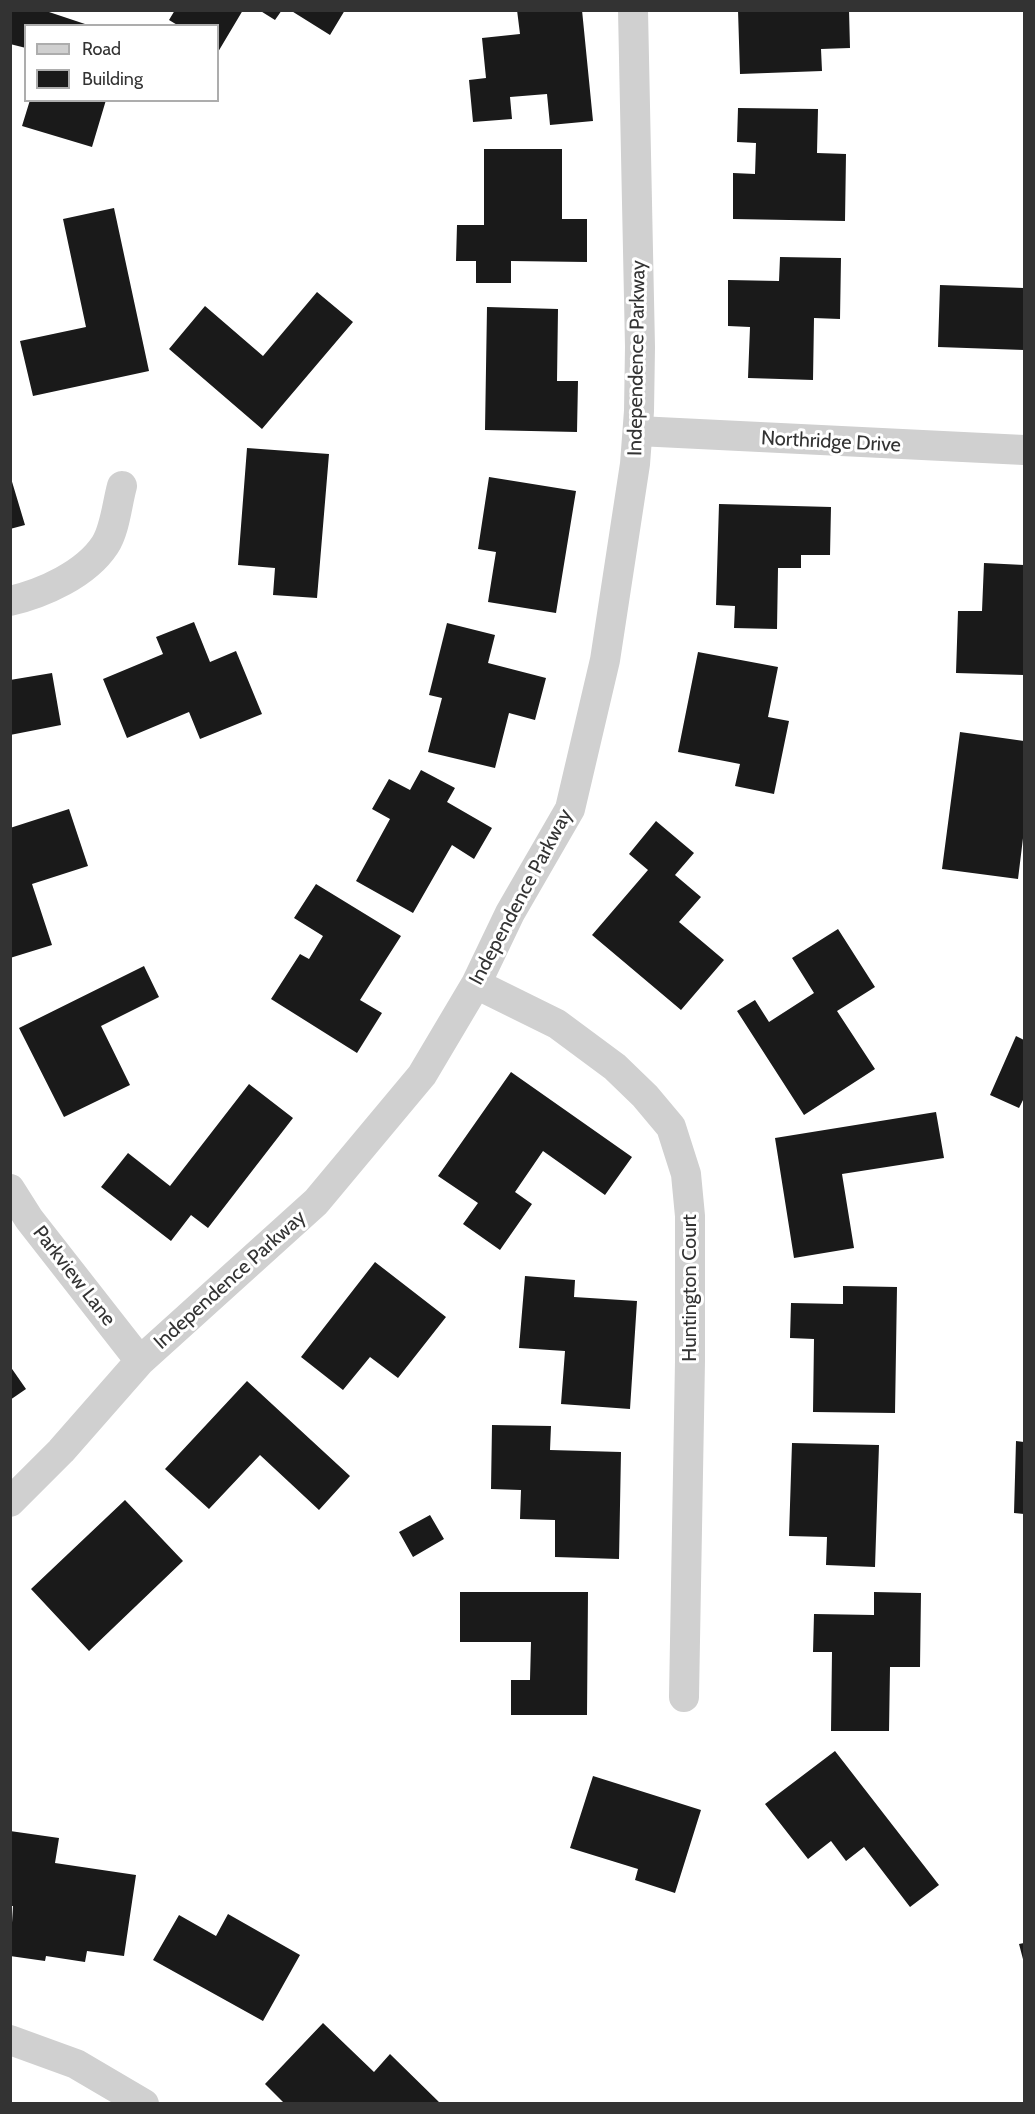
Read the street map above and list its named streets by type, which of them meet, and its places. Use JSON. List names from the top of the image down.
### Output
{
  "streets": {
    "street": [
      "Independence Parkway",
      "Northridge Drive",
      "Parkview Lane",
      "Huntington Court"
    ]
  },
  "crossings": [
    ["Independence Parkway", "Northridge Drive"],
    ["Independence Parkway", "Parkview Lane"],
    ["Independence Parkway", "Huntington Court"]
  ],
  "legend": ["Road", "Building"]
}
